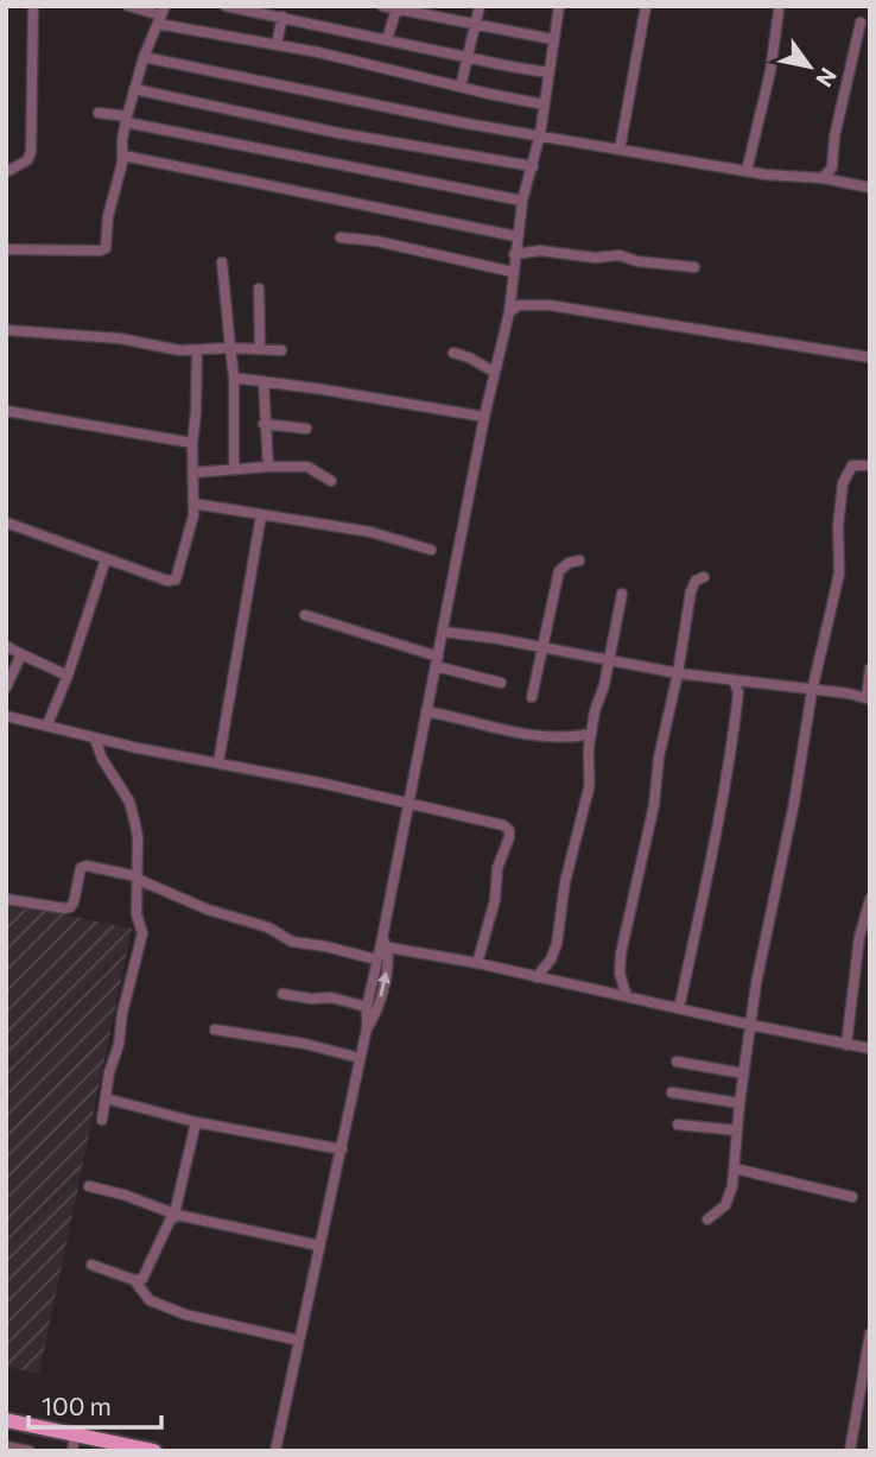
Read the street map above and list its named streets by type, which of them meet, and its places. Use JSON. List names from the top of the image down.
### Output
{
  "scale_bar": "100 m",
  "north": "bottom right"
}
